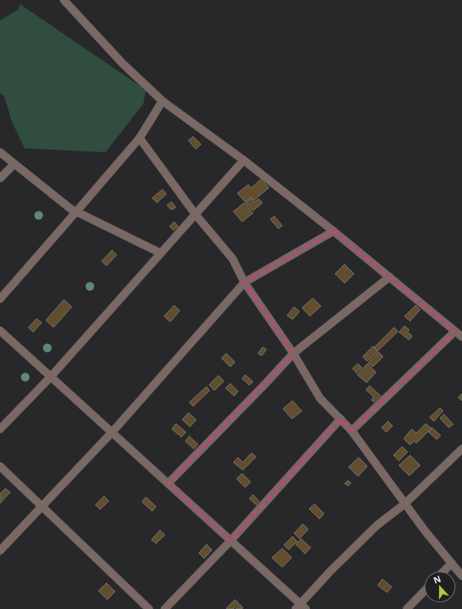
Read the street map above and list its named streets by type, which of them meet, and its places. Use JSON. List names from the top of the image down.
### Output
{
  "north": "top"
}
